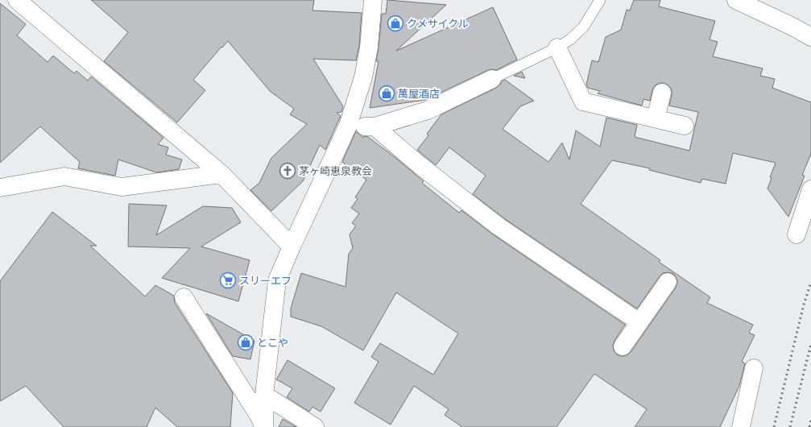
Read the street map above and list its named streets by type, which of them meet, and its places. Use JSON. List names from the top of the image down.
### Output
{
  "places": {
    "shop": ["クメサイクル", "萬屋酒店", "とこや"],
    "church": ["茅ヶ崎恵泉教会"],
    "supermarket": ["スリーエフ"]
  }
}
